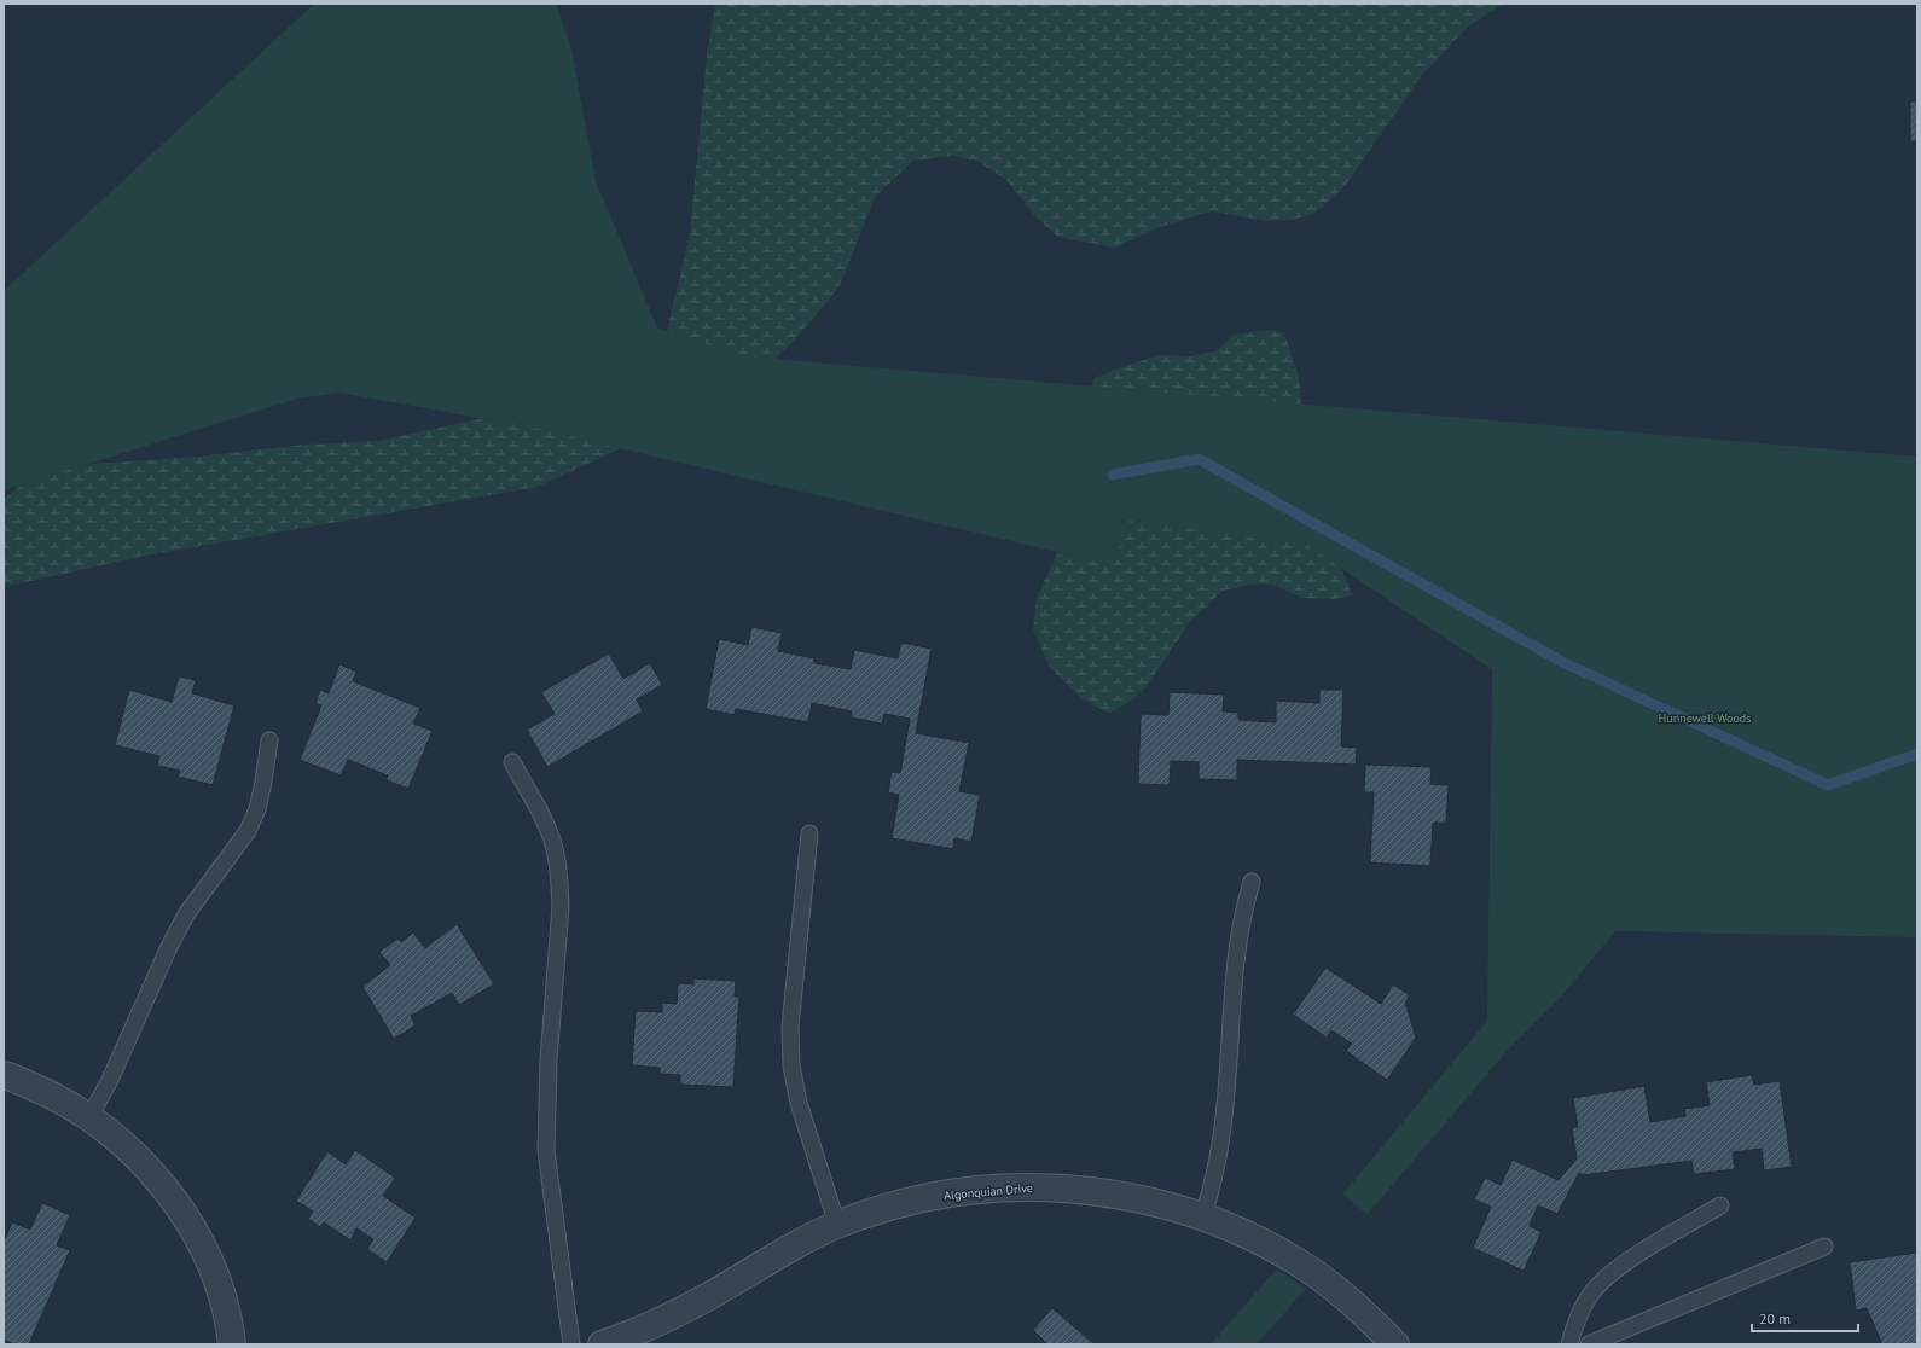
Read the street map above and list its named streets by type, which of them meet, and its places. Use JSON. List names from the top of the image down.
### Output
{
  "streets": {
    "street": ["Algonquian Drive"]
  },
  "parks": ["Hunnewell Woods"],
  "scale_bar": "20 m"
}
